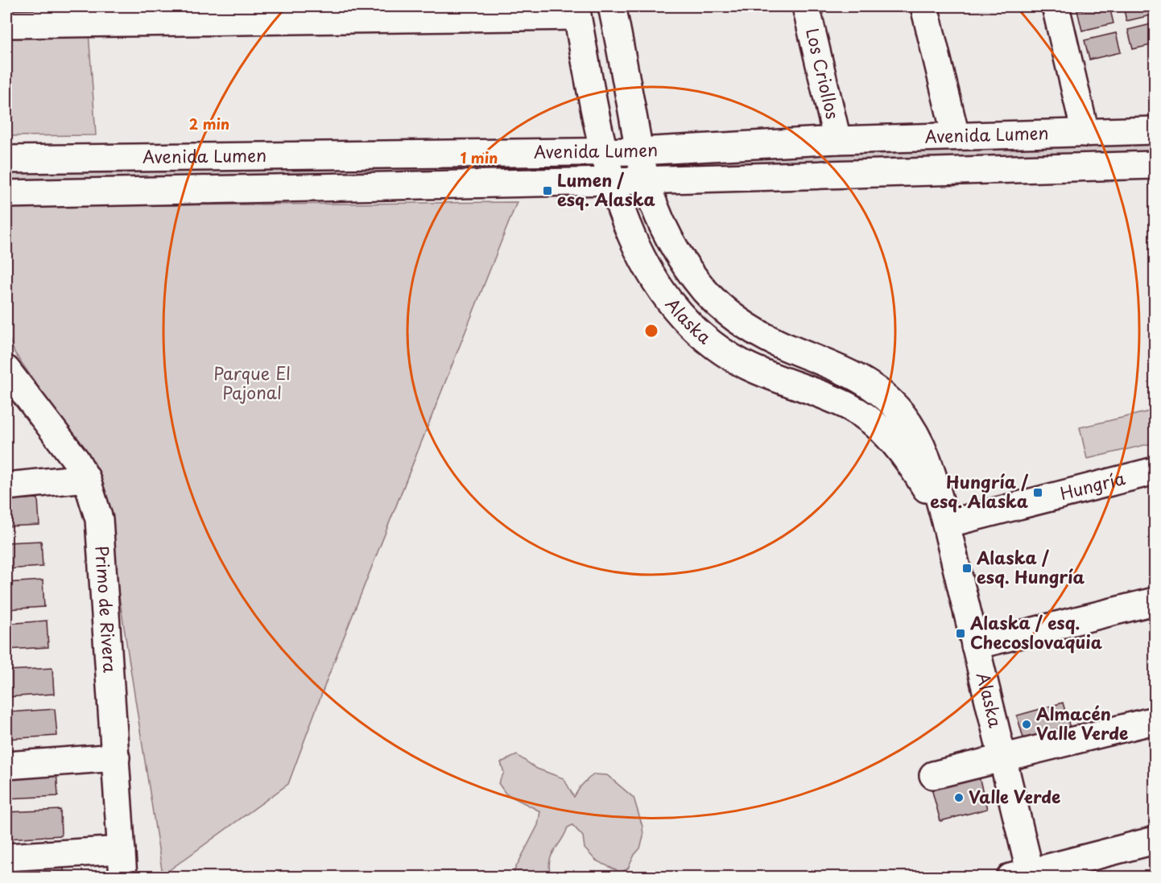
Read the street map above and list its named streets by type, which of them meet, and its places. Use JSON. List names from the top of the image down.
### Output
{
  "streets": {
    "street": [
      "Los Criollos",
      "Avenida Lumen",
      "Alaska",
      "Hungría",
      "Primo de Rivera"
    ]
  },
  "crossings": [
    ["Los Criollos", "Avenida Lumen"],
    ["Avenida Lumen", "Alaska"],
    ["Alaska", "Hungría"]
  ],
  "parks": ["Parque El Pajonal"],
  "places": {
    "transit": [
      "Lumen / esq. Alaska",
      "Hungría / esq. Alaska",
      "Alaska / esq. Hungría",
      "Alaska / esq. Checoslovaquia"
    ],
    "other": ["Almacén Valle Verde", "Valle Verde"]
  },
  "rings": ["2 min", "1 min"]
}
